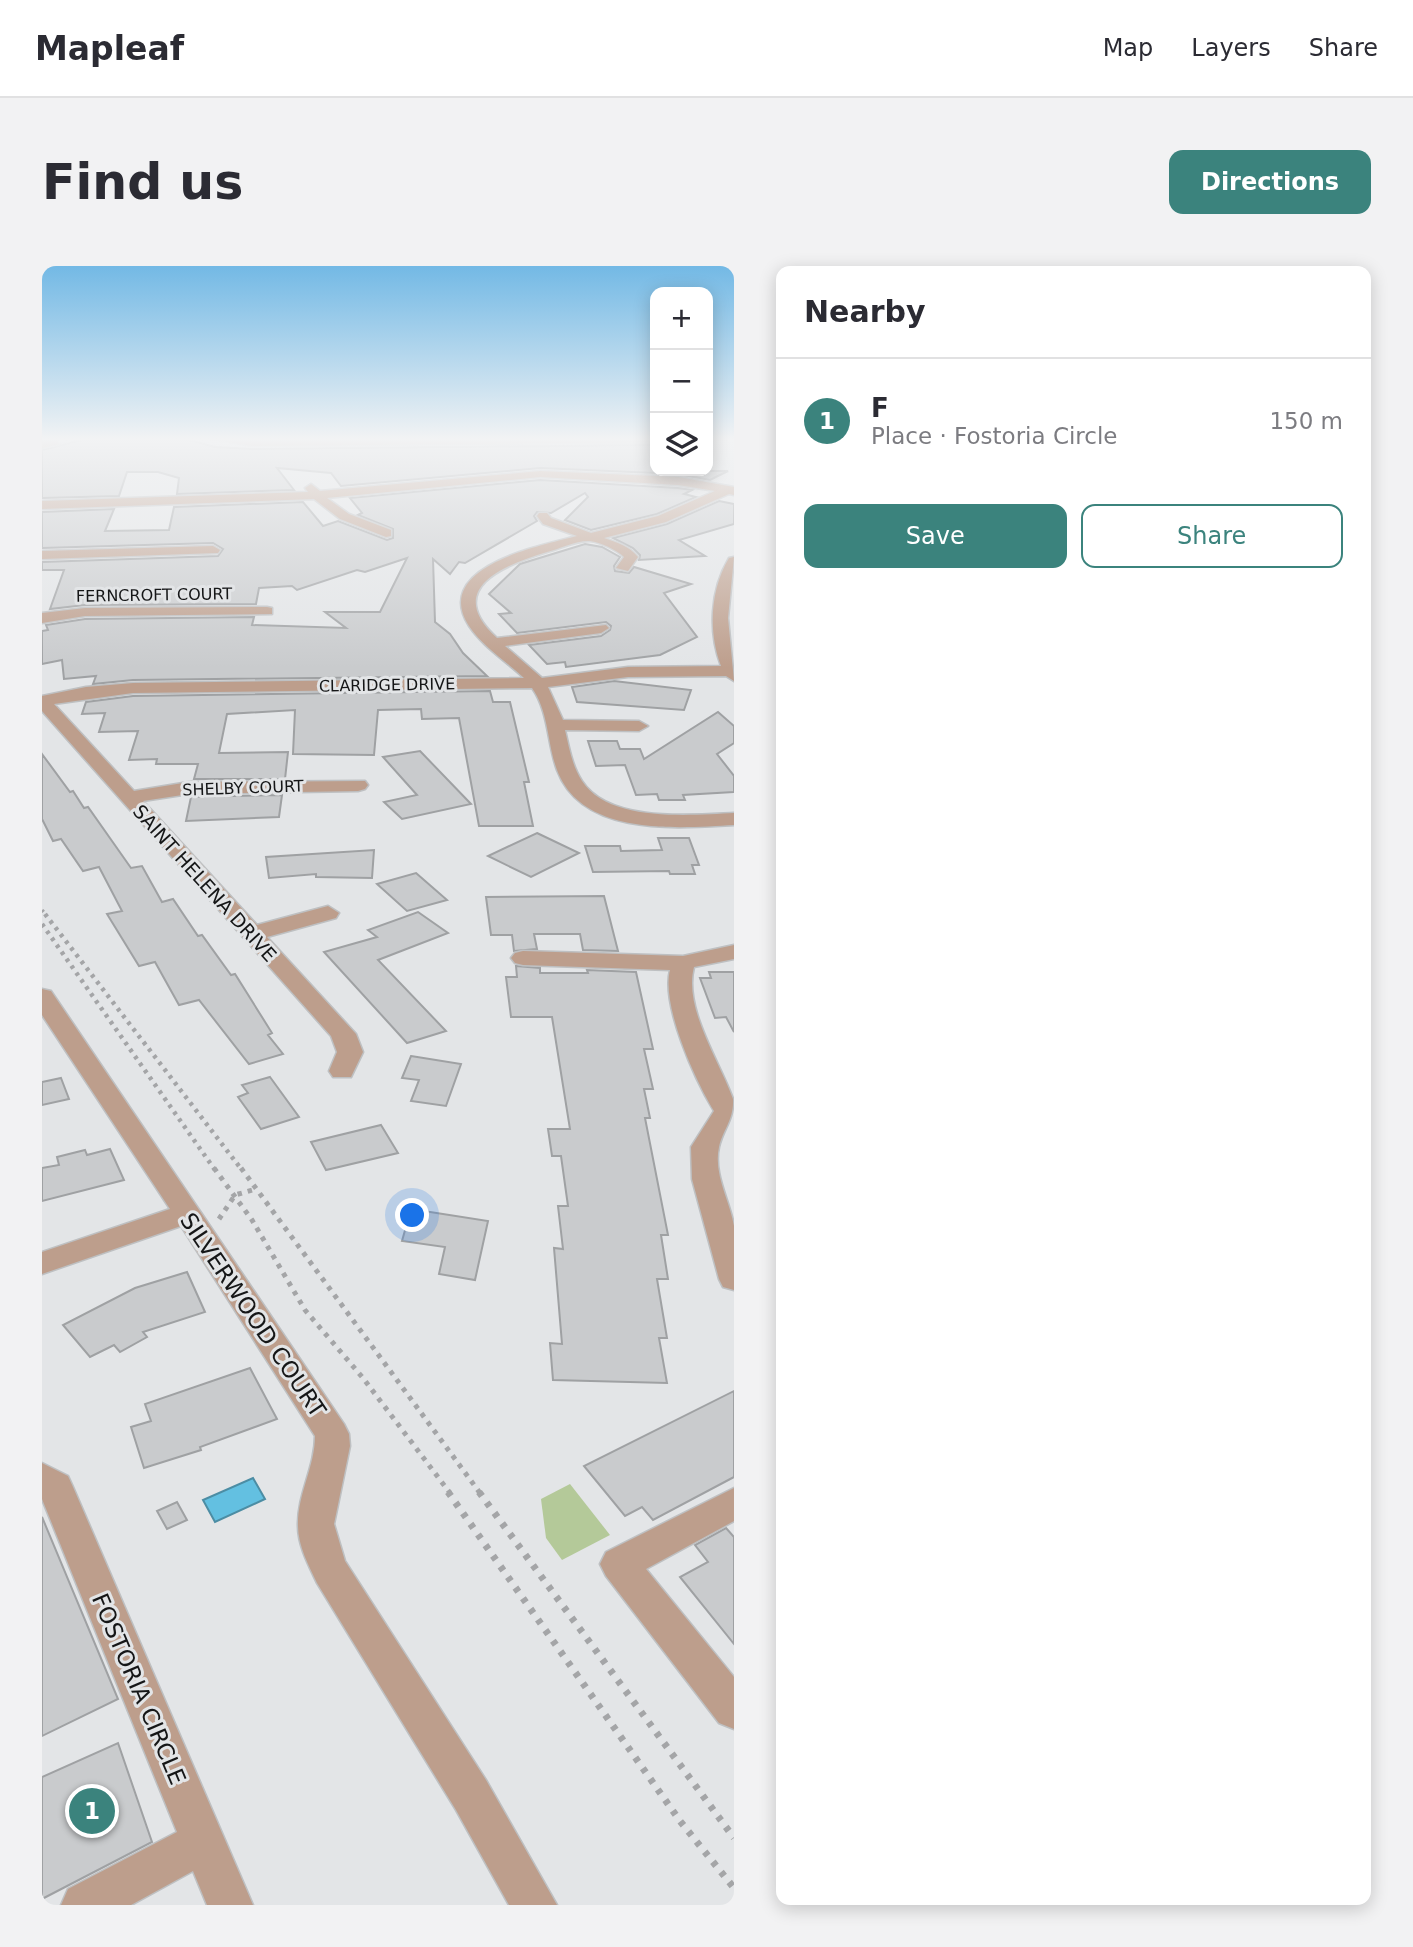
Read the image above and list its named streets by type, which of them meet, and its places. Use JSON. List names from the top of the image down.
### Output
{
  "streets": {
    "street": [
      "FERNCROFT COURT",
      "CLARIDGE DRIVE",
      "SHELBY COURT",
      "SAINT HELENA DRIVE",
      "SILVERWOOD COURT",
      "FOSTORIA CIRCLE"
    ]
  },
  "crossings": [
    ["CLARIDGE DRIVE", "SAINT HELENA DRIVE"],
    ["SHELBY COURT", "SAINT HELENA DRIVE"]
  ],
  "page": {
    "header": "Mapleaf",
    "nav": ["Map", "Layers", "Share"],
    "buttons": [
      "Directions",
      ["Save", "Share"]
    ],
    "title": "Find us",
    "heading": "Nearby",
    "map_buttons": ["+", "−"],
    "list": [
      {
        "mark": "1",
        "name": "F",
        "note": "Place · Fostoria Circle",
        "value": "150 m"
      }
    ],
    "pins": "1"
  }
}
